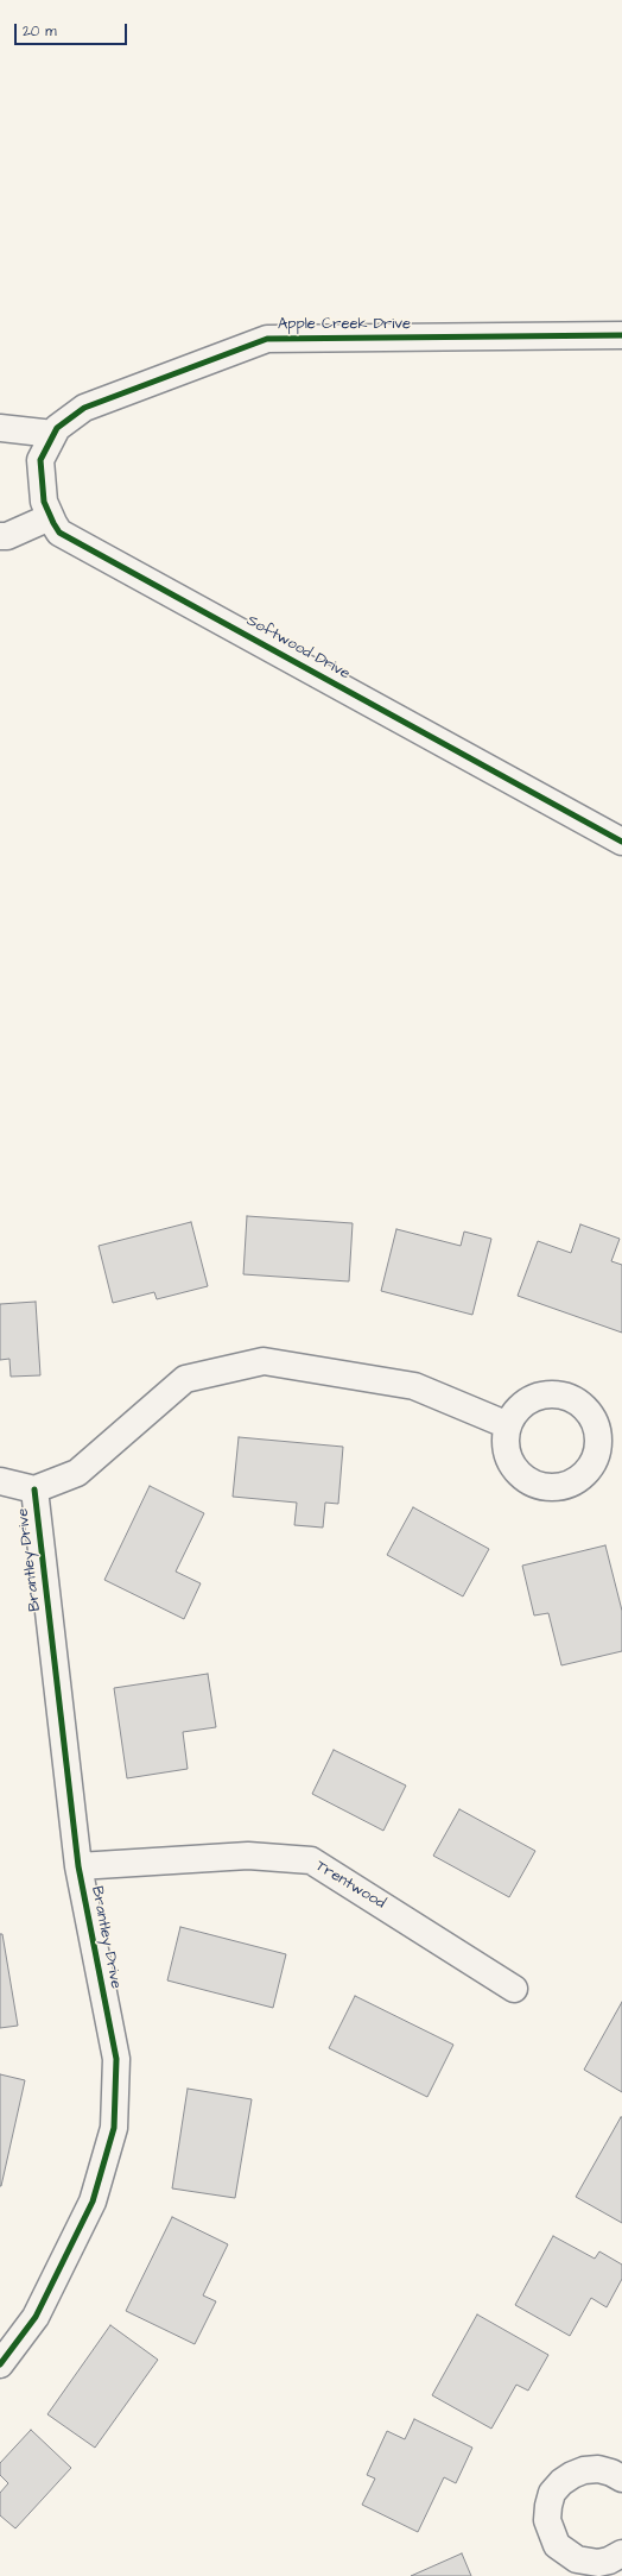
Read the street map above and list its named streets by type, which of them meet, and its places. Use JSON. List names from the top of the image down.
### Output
{
  "streets": {
    "street": [
      "Apple Creek Drive",
      "Softwood Drive",
      "Brantley Drive",
      "Trentwood"
    ]
  },
  "crossings": [
    ["Apple Creek Drive", "Softwood Drive"],
    ["Brantley Drive", "Trentwood"]
  ],
  "scale_bar": "20 m"
}
